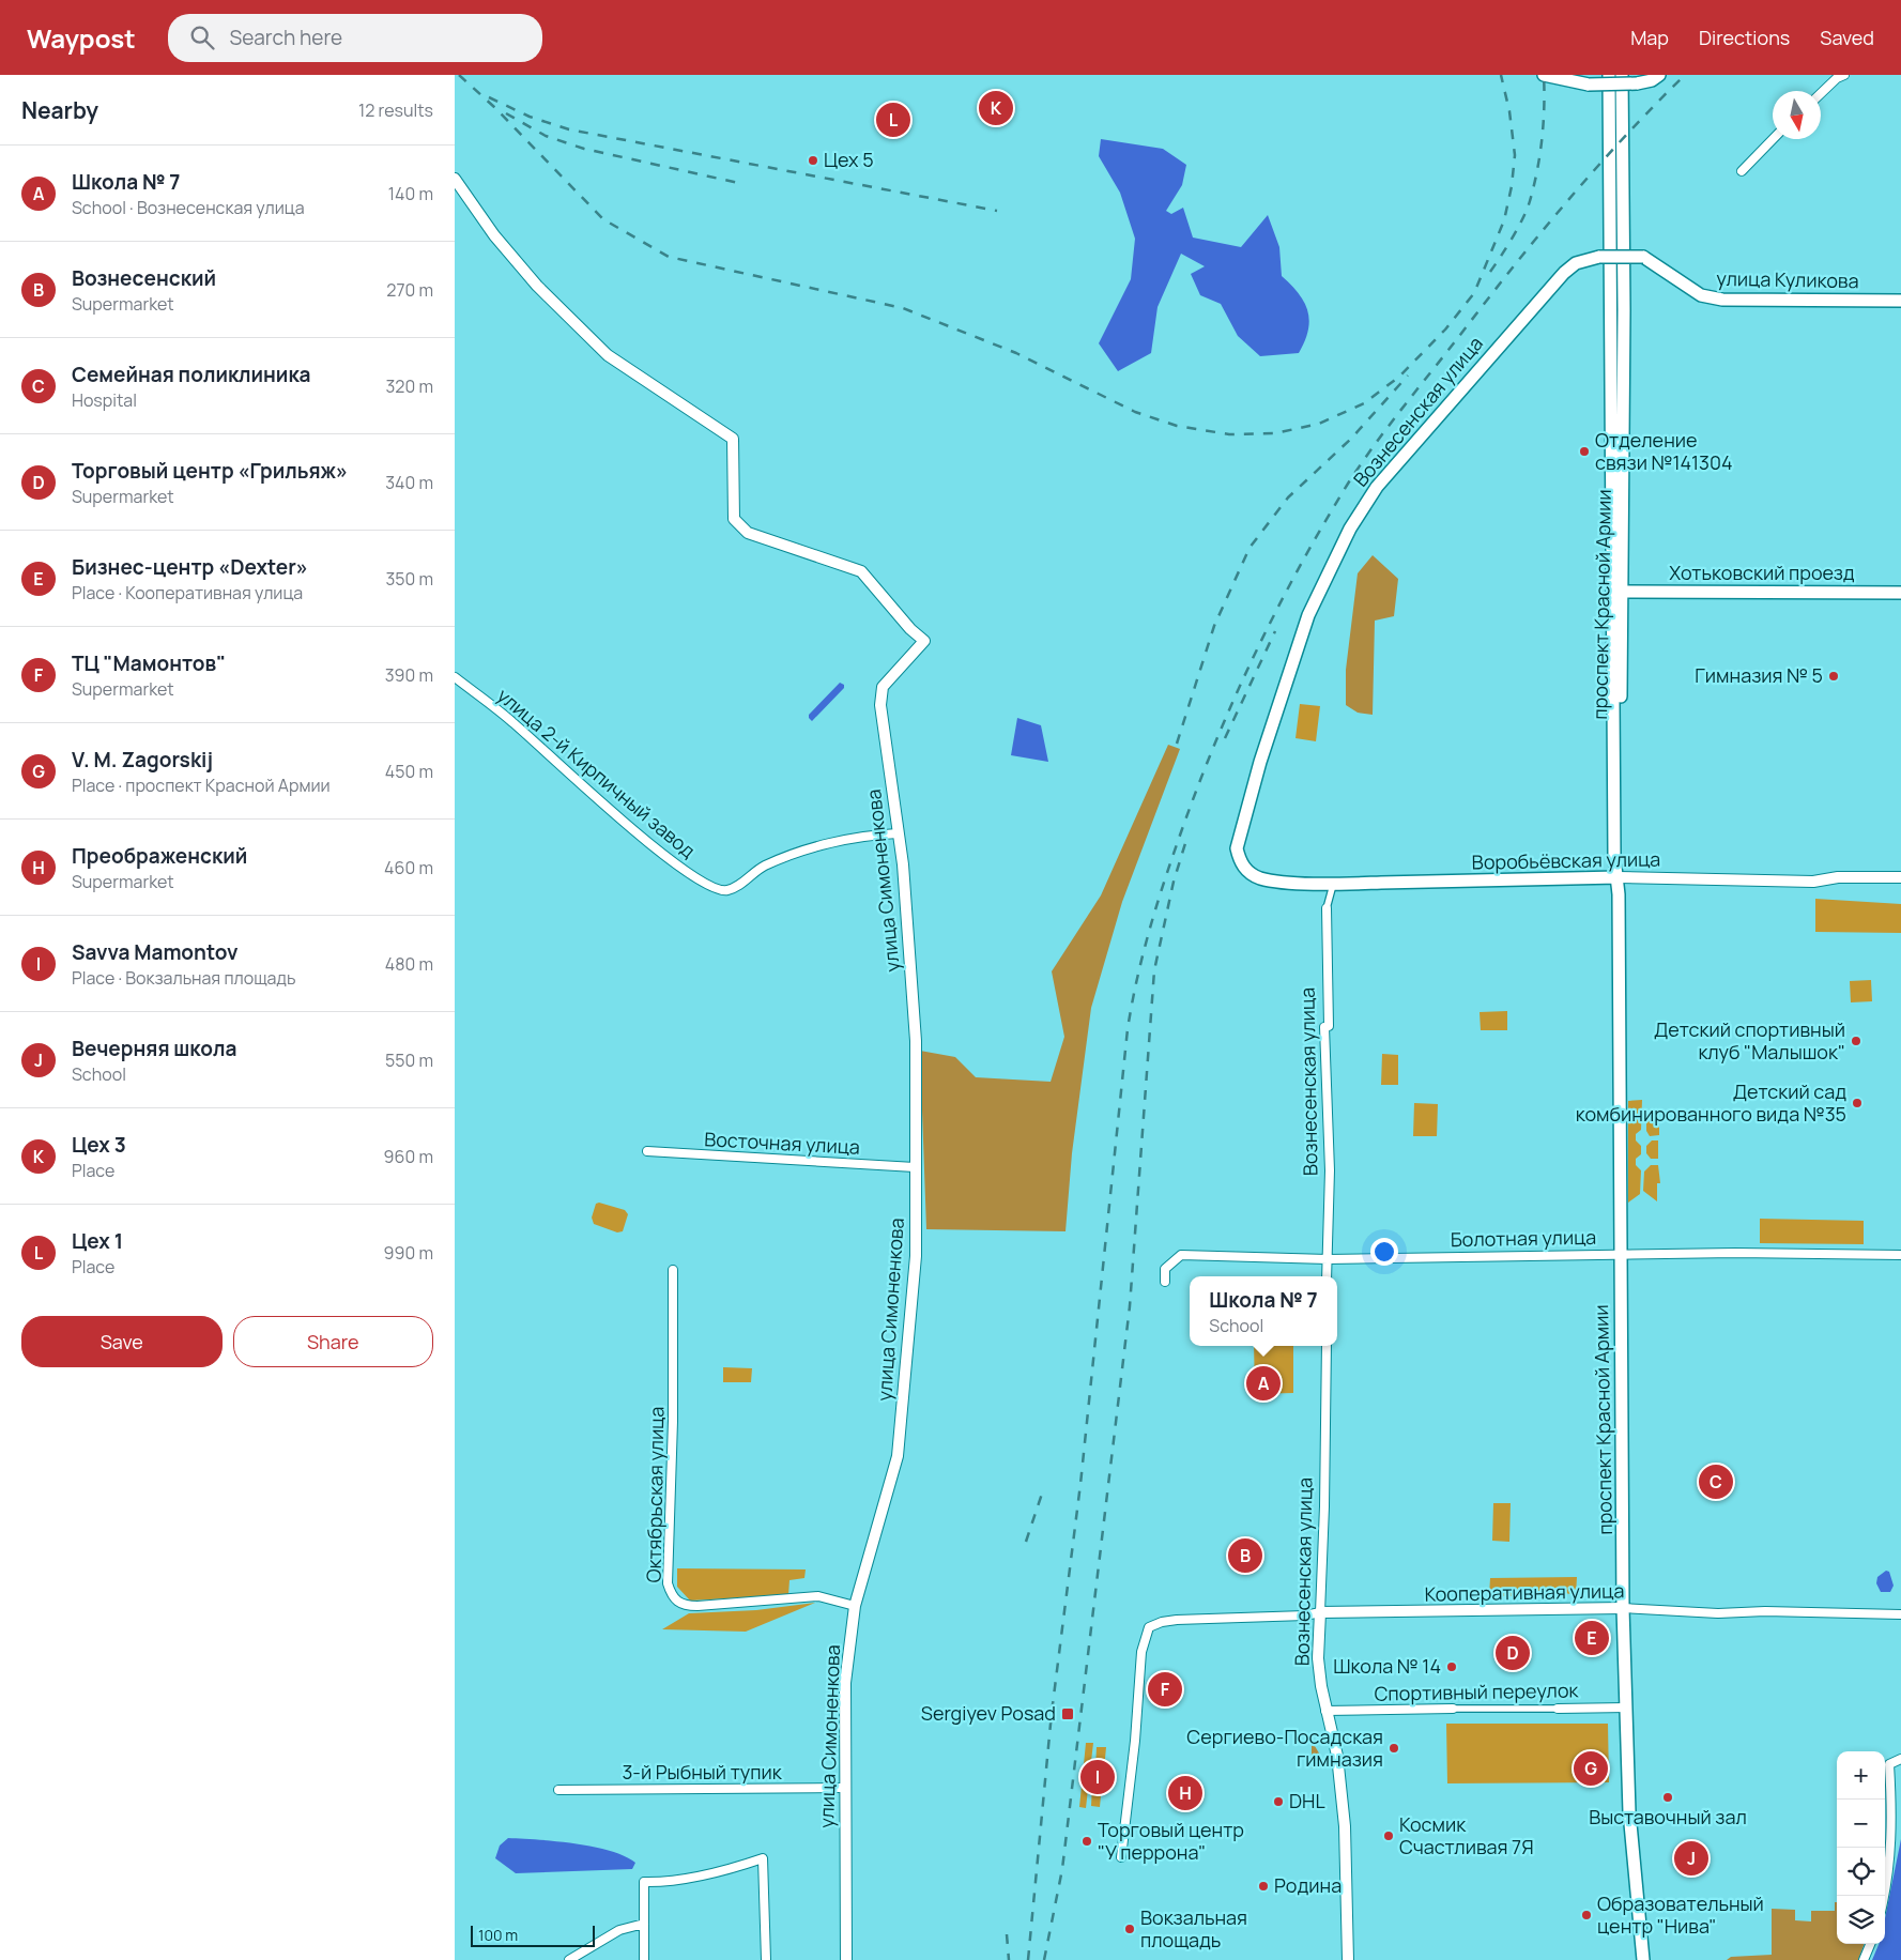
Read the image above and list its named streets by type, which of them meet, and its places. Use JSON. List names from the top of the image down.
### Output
{
  "streets": {
    "main road": [
      "улица Куликова",
      "Вознесенская улица",
      "Хотьковский проезд",
      "проспект Красной Армии",
      "Воробьёвская улица"
    ],
    "street": [
      "улица 2-й Кирпичный завод",
      "улица Симоненкова",
      "Восточная улица",
      "Болотная улица",
      "Октябрьская улица",
      "Кооперативная улица",
      "Спортивный переулок",
      "3-й Рыбный тупик"
    ]
  },
  "crossings": [
    ["улица Куликова", "Вознесенская улица"],
    ["Вознесенская улица", "Воробьёвская улица"],
    ["Вознесенская улица", "Болотная улица"],
    ["Вознесенская улица", "Кооперативная улица"],
    ["Вознесенская улица", "Спортивный переулок"],
    ["Хотьковский проезд", "проспект Красной Армии"],
    ["проспект Красной Армии", "Воробьёвская улица"],
    ["проспект Красной Армии", "Болотная улица"],
    ["проспект Красной Армии", "Кооперативная улица"],
    ["проспект Красной Армии", "Спортивный переулок"],
    ["улица 2-й Кирпичный завод", "улица Симоненкова"],
    ["улица Симоненкова", "Восточная улица"],
    ["улица Симоненкова", "Октябрьская улица"],
    ["улица Симоненкова", "3-й Рыбный тупик"]
  ],
  "places": {
    "other": [
      "Цех 5",
      "Отделение связи №141304",
      "Гимназия № 5",
      "Детский спортивный клуб \"Малышок\"",
      "Детский сад комбинированного вида №35",
      "Школа № 14",
      "Сергиево-Посадская гимназия",
      "Выставочный зал",
      "DHL",
      "Космик Счастливая 7Я",
      "Торговый центр \"У перрона\"",
      "Родина",
      "Образовательный центр \"Нива\"",
      "Вокзальная площадь"
    ],
    "transit": ["Sergiyev Posad"]
  },
  "scale_bar": "100 m",
  "north": "bottom",
  "page": {
    "header": "Waypost",
    "search": "Search here",
    "nav": ["Map", "Directions", "Saved"],
    "heading": ["Nearby", "12 results"],
    "pins": [
      "K",
      "L",
      "A",
      "C",
      "B",
      "E",
      "D",
      "F",
      "G",
      "I",
      "H",
      "J"
    ],
    "list": [
      {
        "mark": "A",
        "name": "Школа № 7",
        "note": "School · Вознесенская улица",
        "value": "140 m"
      },
      {
        "mark": "B",
        "name": "Вознесенский",
        "note": "Supermarket",
        "value": "270 m"
      },
      {
        "mark": "C",
        "name": "Семейная поликлиника",
        "note": "Hospital",
        "value": "320 m"
      },
      {
        "mark": "D",
        "name": "Торговый центр «Грильяж»",
        "note": "Supermarket",
        "value": "340 m"
      },
      {
        "mark": "E",
        "name": "Бизнес-центр «Dexter»",
        "note": "Place · Кооперативная улица",
        "value": "350 m"
      },
      {
        "mark": "F",
        "name": "ТЦ \"Мамонтов\"",
        "note": "Supermarket",
        "value": "390 m"
      },
      {
        "mark": "G",
        "name": "V. M. Zagorskij",
        "note": "Place · проспект Красной Армии",
        "value": "450 m"
      },
      {
        "mark": "H",
        "name": "Преображенский",
        "note": "Supermarket",
        "value": "460 m"
      },
      {
        "mark": "I",
        "name": "Savva Mamontov",
        "note": "Place · Вокзальная площадь",
        "value": "480 m"
      },
      {
        "mark": "J",
        "name": "Вечерняя школа",
        "note": "School",
        "value": "550 m"
      },
      {
        "mark": "K",
        "name": "Цех 3",
        "note": "Place",
        "value": "960 m"
      },
      {
        "mark": "L",
        "name": "Цех 1",
        "note": "Place",
        "value": "990 m"
      }
    ],
    "popup": ["Школа № 7", "School"],
    "buttons": ["Save", "Share"],
    "map_buttons": ["+", "−"],
    "scale": "100 m"
  }
}
